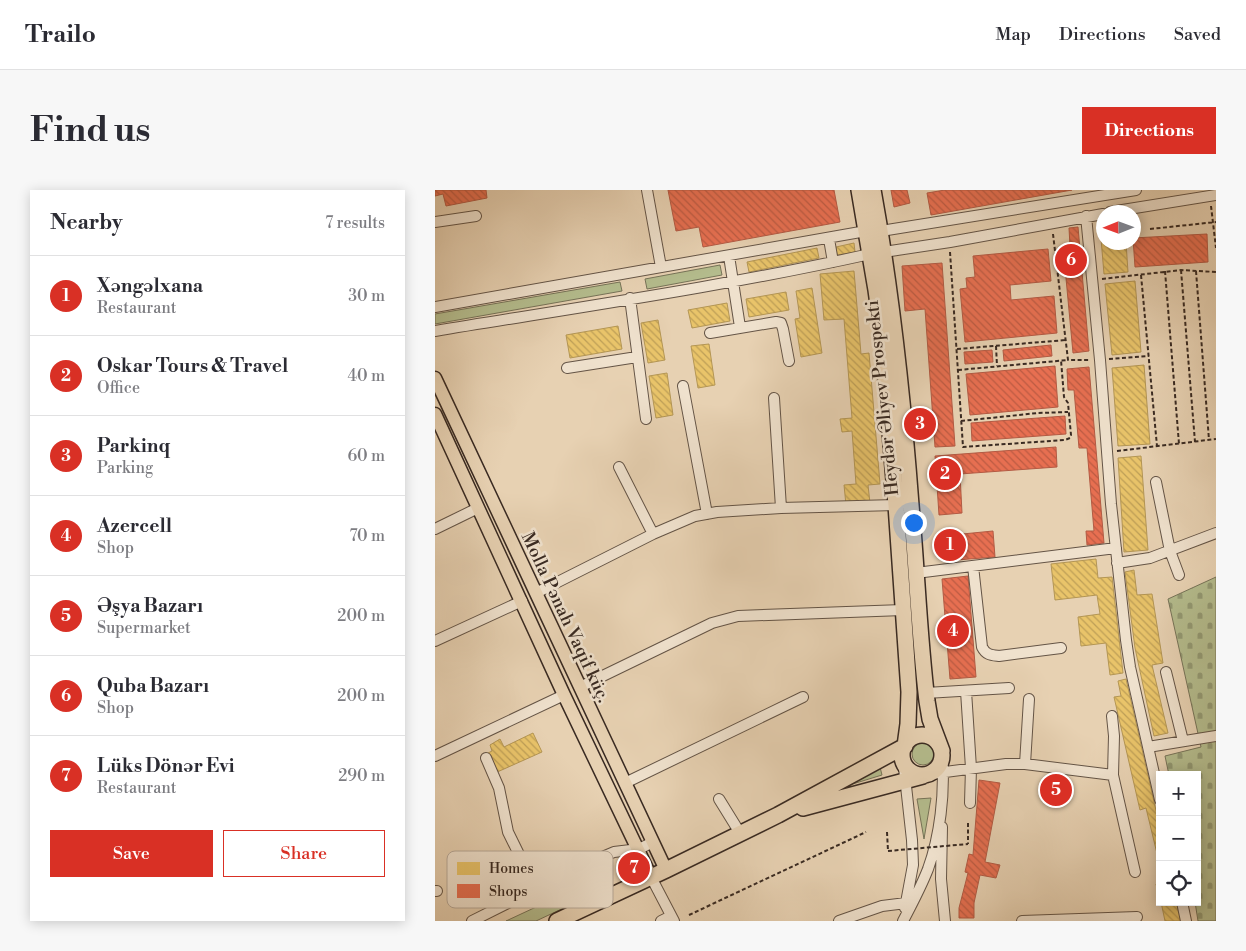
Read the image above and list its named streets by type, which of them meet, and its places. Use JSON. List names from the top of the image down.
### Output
{
  "streets": {
    "highway": ["Heydər Əliyev Prospekti"],
    "main road": ["Molla Pənah Vaqif küç."]
  },
  "legend": ["Homes", "Shops"],
  "north": "left",
  "page": {
    "header": "Trailo",
    "nav": ["Map", "Directions", "Saved"],
    "buttons": [
      "Directions",
      ["Save", "Share"]
    ],
    "title": "Find us",
    "heading": ["Nearby", "7 results"],
    "pins": [
      "6",
      "3",
      "2",
      "1",
      "4",
      "5",
      "7"
    ],
    "list": [
      {
        "mark": "1",
        "name": "Xəngəlxana",
        "note": "Restaurant",
        "value": "30 m"
      },
      {
        "mark": "2",
        "name": "Oskar Tours & Travel",
        "note": "Office",
        "value": "40 m"
      },
      {
        "mark": "3",
        "name": "Parkinq",
        "note": "Parking",
        "value": "60 m"
      },
      {
        "mark": "4",
        "name": "Azercell",
        "note": "Shop",
        "value": "70 m"
      },
      {
        "mark": "5",
        "name": "Əşya Bazarı",
        "note": "Supermarket",
        "value": "200 m"
      },
      {
        "mark": "6",
        "name": "Quba Bazarı",
        "note": "Shop",
        "value": "200 m"
      },
      {
        "mark": "7",
        "name": "Lüks Dönər Evi",
        "note": "Restaurant",
        "value": "290 m"
      }
    ],
    "map_buttons": ["+", "−"]
  }
}
